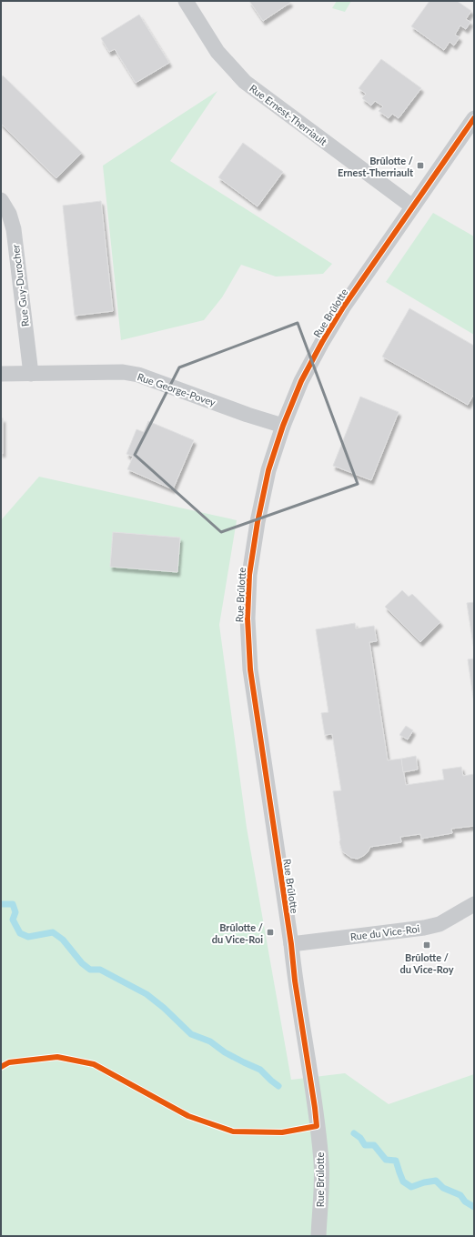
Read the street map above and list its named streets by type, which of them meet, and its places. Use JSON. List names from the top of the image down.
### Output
{
  "streets": {
    "street": [
      "Rue Ernest-Therriault",
      "Rue Guy-Durocher",
      "Rue Brûlotte",
      "Rue George-Povey",
      "Rue du Vice-Roi"
    ]
  },
  "crossings": [
    ["Rue Ernest-Therriault", "Rue Brûlotte"],
    ["Rue Guy-Durocher", "Rue George-Povey"],
    ["Rue Brûlotte", "Rue George-Povey"],
    ["Rue Brûlotte", "Rue du Vice-Roi"]
  ],
  "places": {
    "transit": ["Brûlotte / Ernest-Therriault", "Brûlotte / du Vice-Roi", "Brûlotte / du Vice-Roy"]
  }
}
